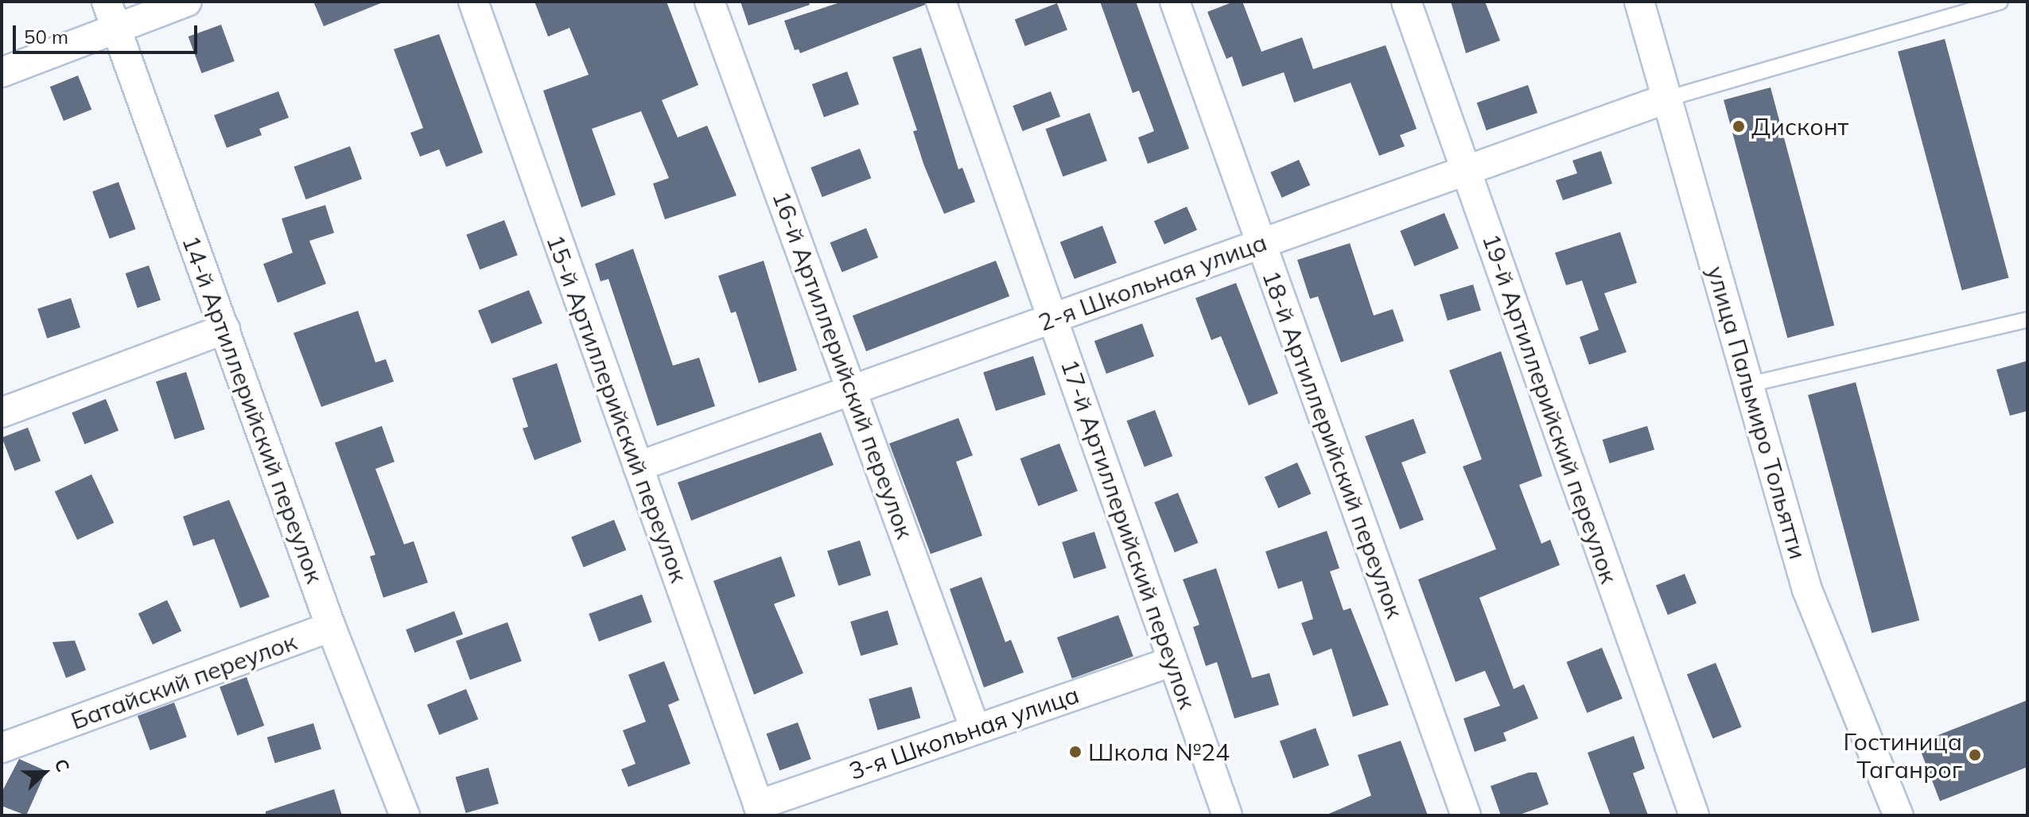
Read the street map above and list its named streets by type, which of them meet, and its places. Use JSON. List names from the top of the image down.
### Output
{
  "streets": {
    "street": [
      "2-я Школьная улица",
      "16-й Артиллерийский переулок",
      "15-й Артиллерийский переулок",
      "19-й Артиллерийский переулок",
      "14-й Артиллерийский переулок",
      "улица Пальмиро Тольятти",
      "18-й Артиллерийский переулок",
      "17-й Артиллерийский переулок",
      "Батайский переулок",
      "3-я Школьная улица"
    ]
  },
  "crossings": [
    ["2-я Школьная улица", "16-й Артиллерийский переулок"],
    ["2-я Школьная улица", "15-й Артиллерийский переулок"],
    ["2-я Школьная улица", "19-й Артиллерийский переулок"],
    ["2-я Школьная улица", "улица Пальмиро Тольятти"],
    ["2-я Школьная улица", "18-й Артиллерийский переулок"],
    ["2-я Школьная улица", "17-й Артиллерийский переулок"],
    ["16-й Артиллерийский переулок", "3-я Школьная улица"],
    ["15-й Артиллерийский переулок", "3-я Школьная улица"],
    ["14-й Артиллерийский переулок", "Батайский переулок"],
    ["17-й Артиллерийский переулок", "3-я Школьная улица"]
  ],
  "places": ["Дисконт", "Школа №24", "Гостиница Таганрог"],
  "scale_bar": "50 m",
  "north": "right"
}
